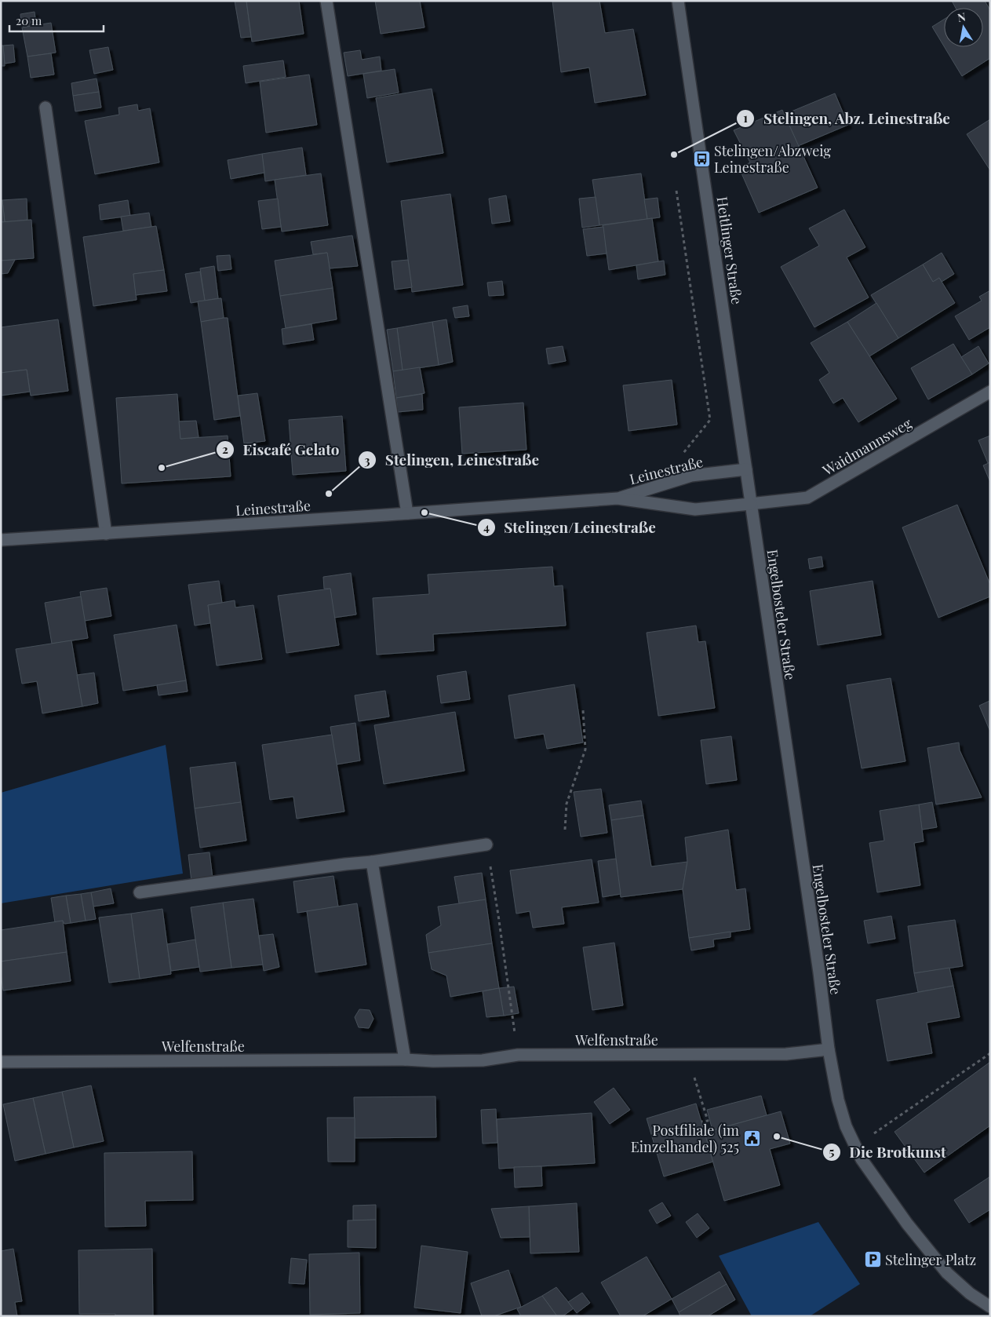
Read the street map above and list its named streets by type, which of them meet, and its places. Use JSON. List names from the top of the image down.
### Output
{
  "streets": {
    "street": [
      "Heitlinger Straße",
      "Waidmannsweg",
      "Leinestraße",
      "Engelbosteler Straße",
      "Welfenstraße"
    ]
  },
  "crossings": [
    ["Heitlinger Straße", "Waidmannsweg"],
    ["Heitlinger Straße", "Leinestraße"],
    ["Heitlinger Straße", "Engelbosteler Straße"],
    ["Waidmannsweg", "Leinestraße"],
    ["Waidmannsweg", "Engelbosteler Straße"],
    ["Leinestraße", "Engelbosteler Straße"],
    ["Engelbosteler Straße", "Welfenstraße"]
  ],
  "places": {
    "other": [
      "Stelingen, Abz. Leinestraße",
      "Eiscafé Gelato",
      "Stelingen, Leinestraße",
      "Stelingen/Leinestraße",
      "Die Brotkunst"
    ],
    "bus stop": ["Stelingen/Abzweig Leinestraße"],
    "public building": ["Postfiliale (im Einzelhandel) 525"],
    "parking": ["Stelinger Platz"]
  },
  "scale_bar": "20 m",
  "north": "top"
}
